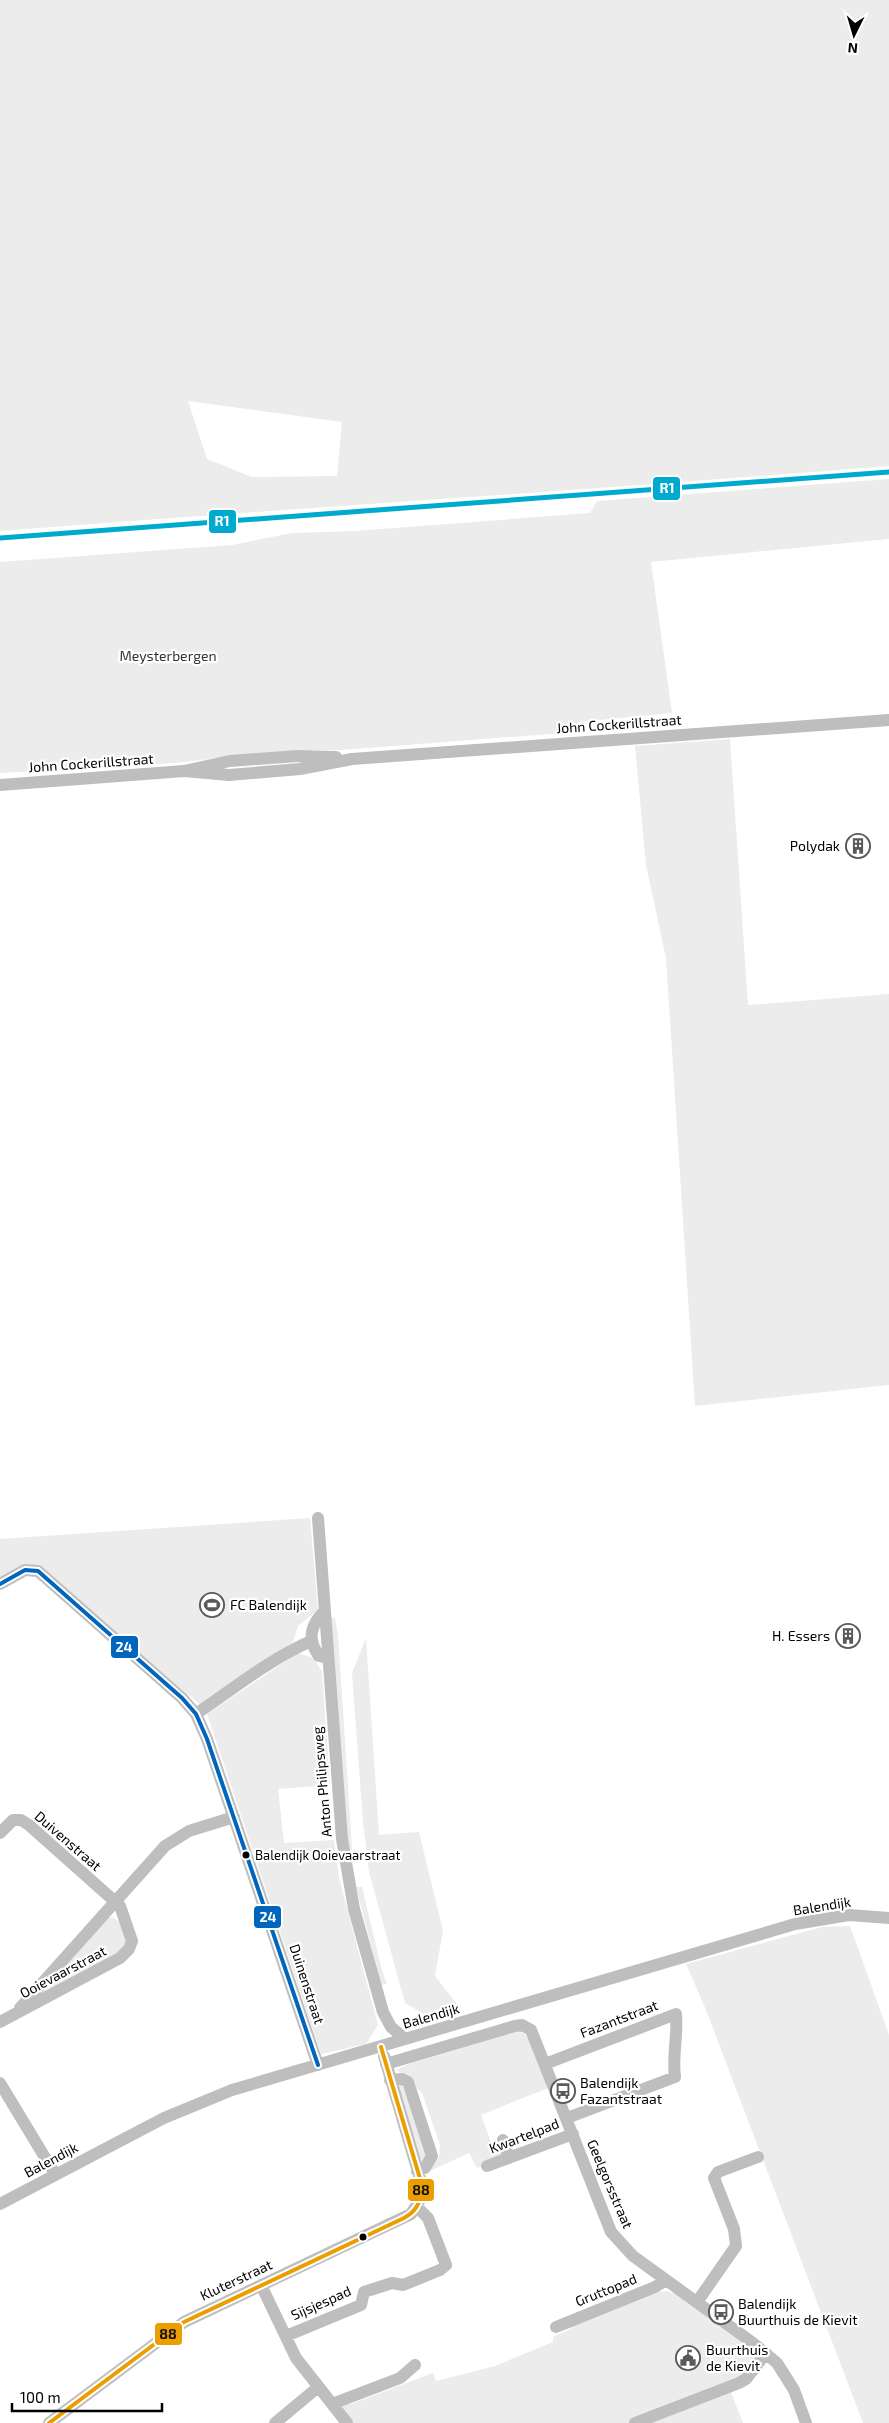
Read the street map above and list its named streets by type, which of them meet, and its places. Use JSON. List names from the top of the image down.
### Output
{
  "streets": {
    "street": [
      "John Cockerillstraat",
      "Anton Philipsweg",
      "Duivenstraat",
      "Balendijk",
      "Ooievaarstraat",
      "Duinenstraat",
      "Fazantstraat",
      "Kwartelpad",
      "Geelgorsstraat",
      "Kluterstraat",
      "Gruttopad",
      "Sijsjespad"
    ]
  },
  "crossings": [
    ["Anton Philipsweg", "Balendijk"],
    ["Duivenstraat", "Ooievaarstraat"],
    ["Balendijk", "Duinenstraat"],
    ["Ooievaarstraat", "Duinenstraat"],
    ["Fazantstraat", "Geelgorsstraat"],
    ["Kwartelpad", "Geelgorsstraat"],
    ["Geelgorsstraat", "Gruttopad"],
    ["Kluterstraat", "Sijsjespad"]
  ],
  "parks": ["Meysterbergen"],
  "places": {
    "building": ["Polydak", "H. Essers"],
    "sports": ["FC Balendijk"],
    "other": ["Balendijk Ooievaarstraat"],
    "bus stop": ["Balendijk Fazantstraat", "Balendijk Buurthuis de Kievit"],
    "public building": ["Buurthuis de Kievit"]
  },
  "lines": ["transit line R1", "transit line 24", "transit line 88"],
  "scale_bar": "100 m",
  "north": "bottom"
}
